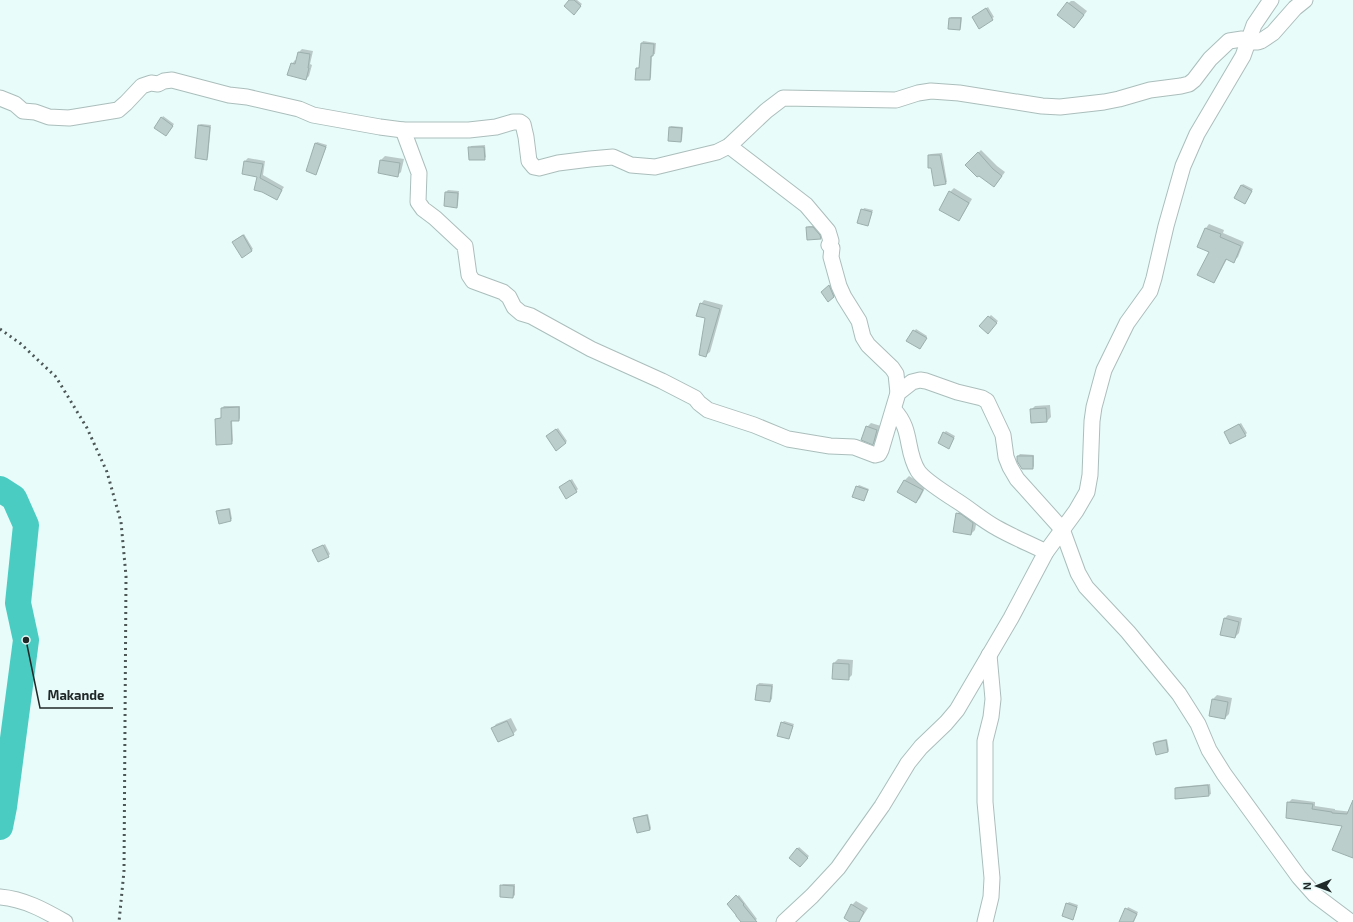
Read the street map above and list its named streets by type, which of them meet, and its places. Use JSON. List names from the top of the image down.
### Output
{
  "places": ["Makande"],
  "north": "left"
}
